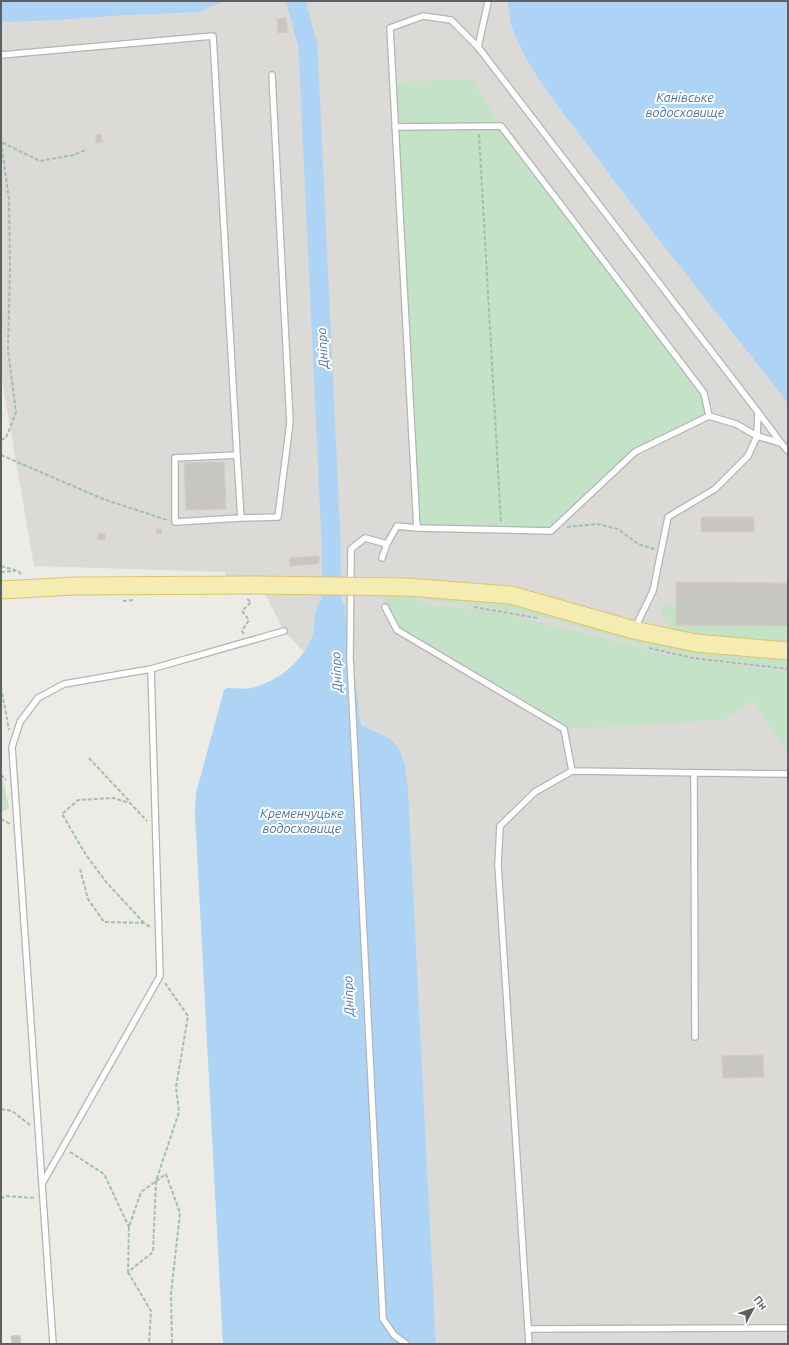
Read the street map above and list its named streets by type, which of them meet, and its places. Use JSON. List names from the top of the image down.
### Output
{
  "water": ["Канівське водосховище", "Дніпро", "Кременчуцьке водосховище"],
  "north": "top right"
}
